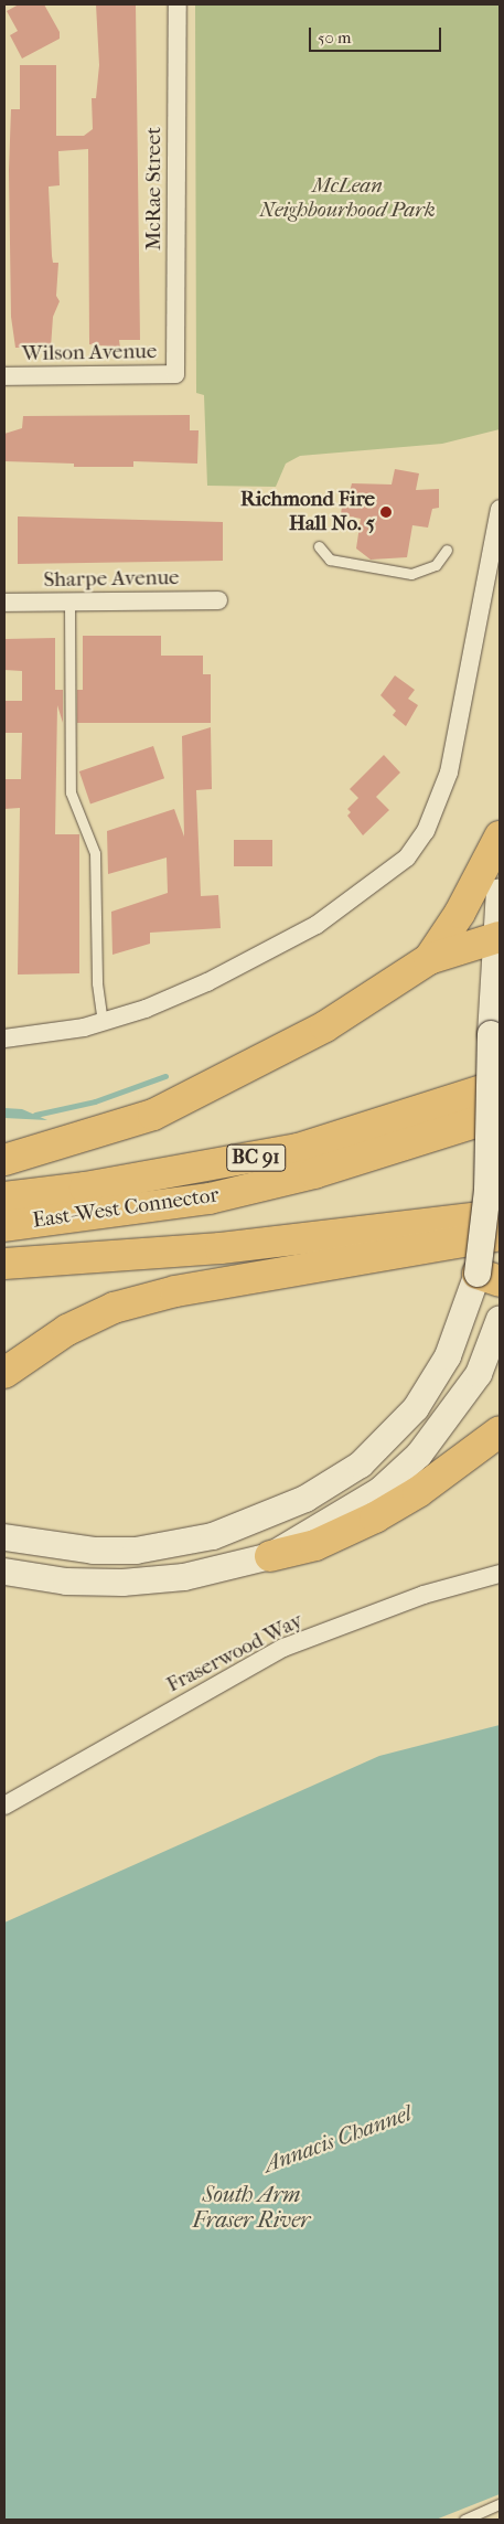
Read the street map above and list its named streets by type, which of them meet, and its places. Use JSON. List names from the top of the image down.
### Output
{
  "streets": {
    "highway": ["BC 91", "East-West Connector"],
    "street": [
      "McRae Street",
      "Wilson Avenue",
      "Sharpe Avenue",
      "Fraserwood Way"
    ]
  },
  "crossings": [
    ["McRae Street", "Wilson Avenue"]
  ],
  "water": ["Annacis Channel", "South Arm Fraser River"],
  "parks": ["McLean Neighbourhood Park"],
  "places": ["Richmond Fire Hall No. 5"],
  "scale_bar": "50 m"
}
